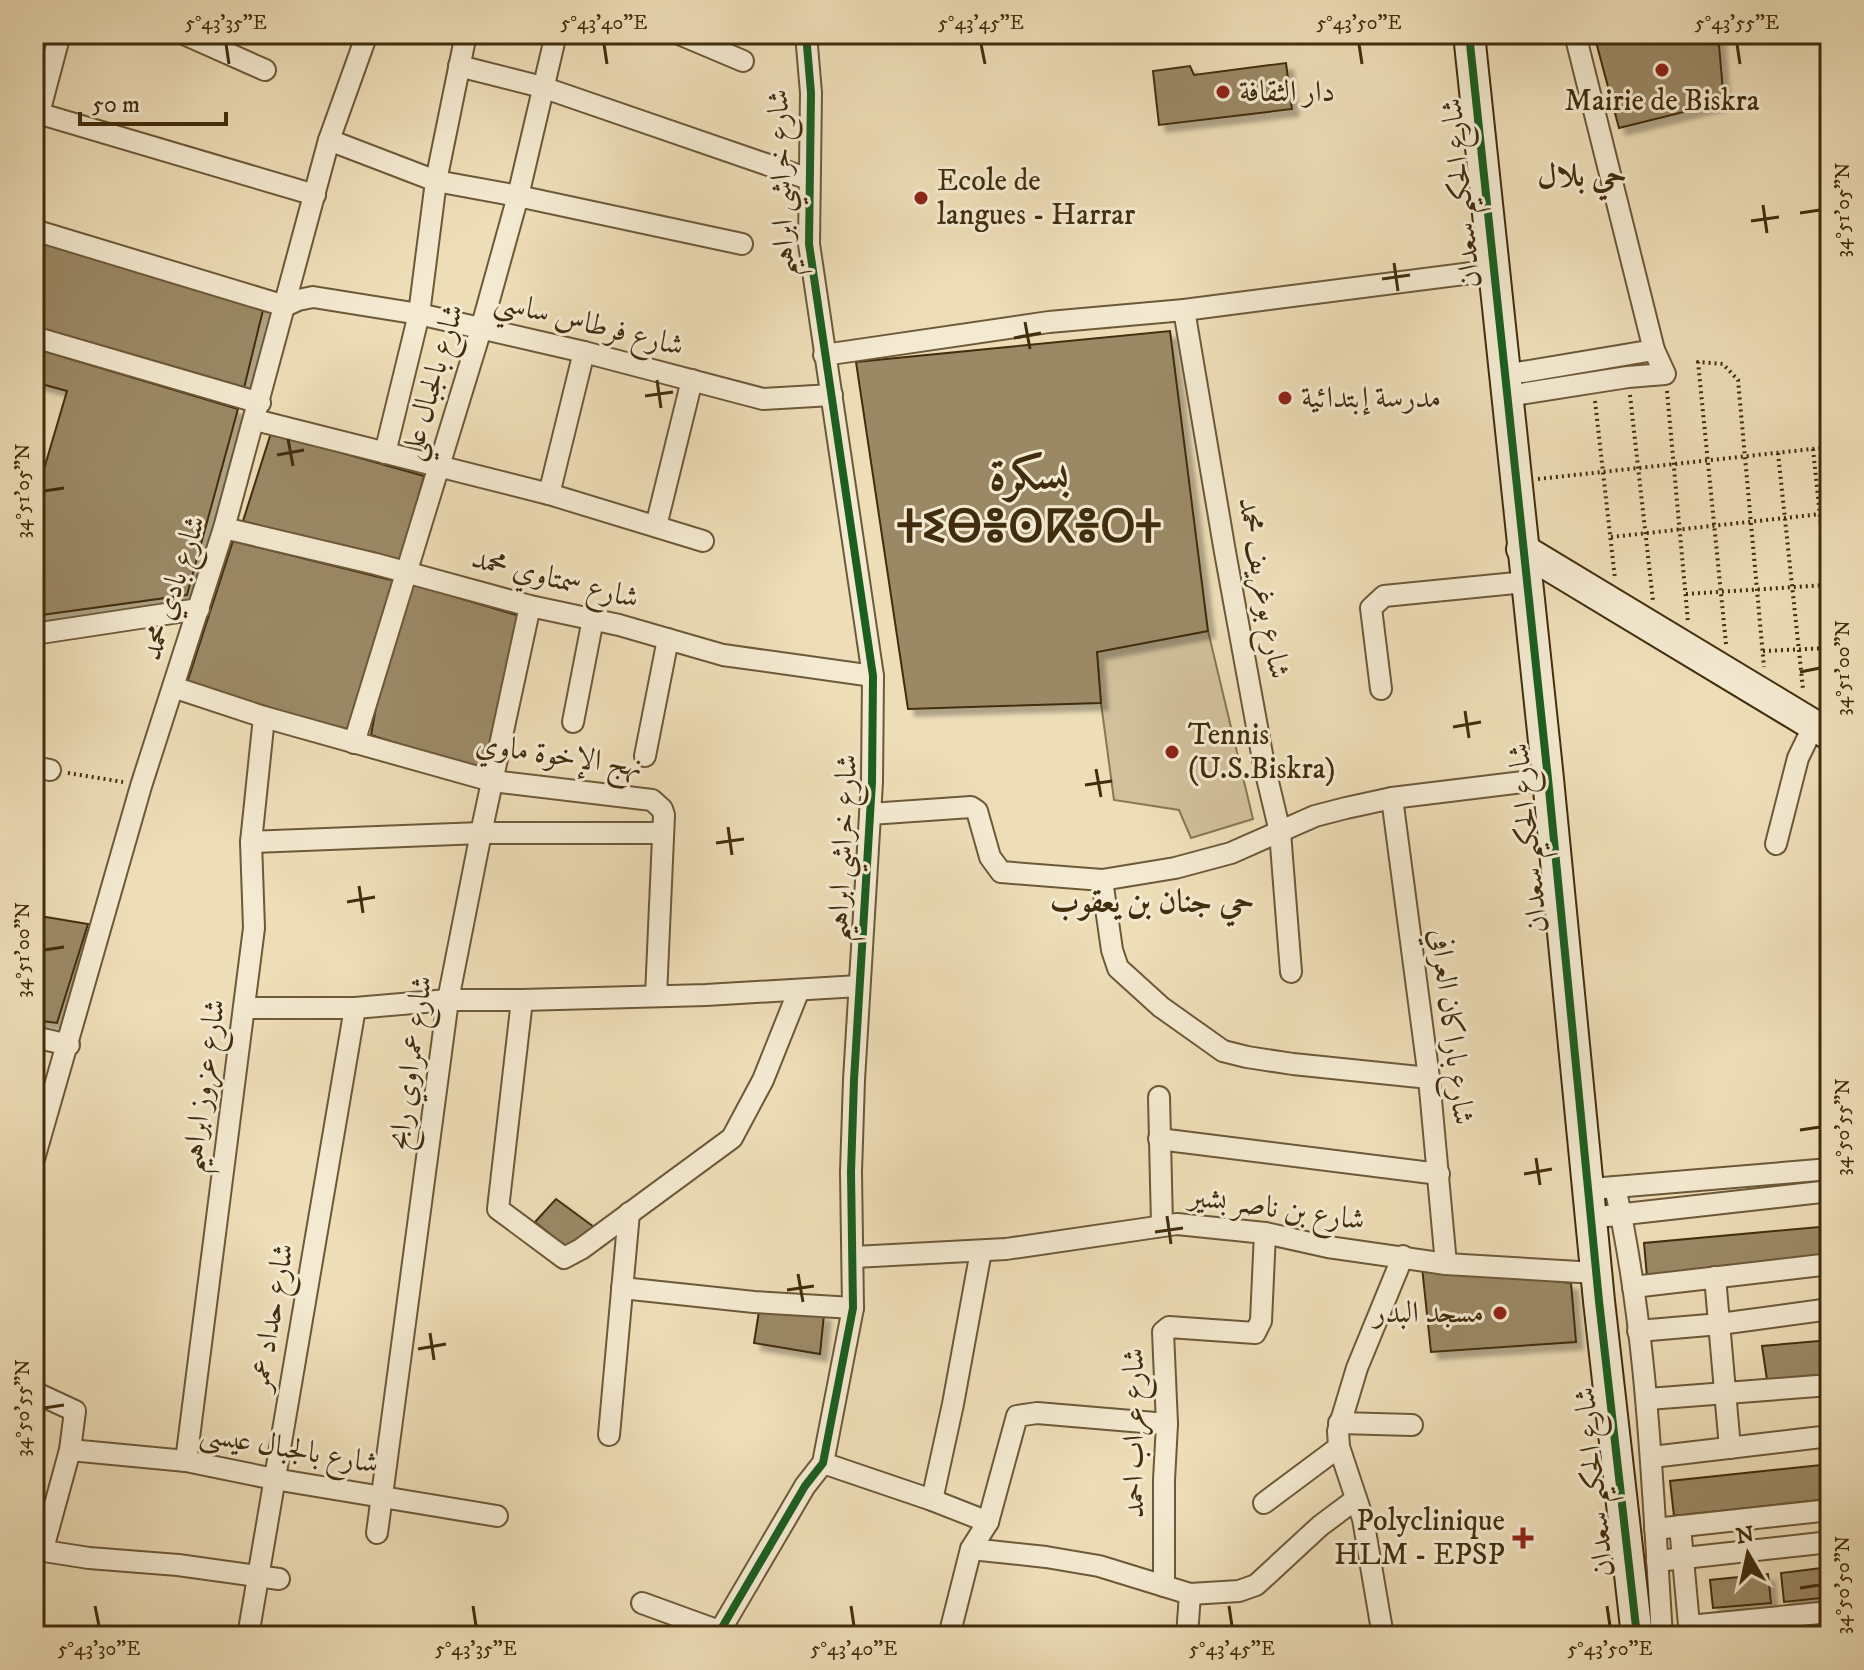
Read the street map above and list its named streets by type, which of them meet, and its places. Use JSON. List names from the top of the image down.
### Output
{
  "streets": {
    "street": [
      "شارع خراشي ابراهيم",
      "شارع الحكيم سعدان",
      "شارع فرطاس ساسي",
      "شارع بالجبال علي",
      "شارع سمتاوي محمد",
      "شارع بادي محمد",
      "شارع بوغريف محمد",
      "نهج الإخوة ماوي",
      "شارع باراكان العرافي",
      "شارع عمراوي رابح",
      "شارع عزوز ابراهيم",
      "شارع بن ناصر بشير",
      "شارع حداد عمر",
      "شارع عراب احمد",
      "شارع بالجبال عيسى"
    ]
  },
  "crossings": [
    ["شارع خراشي ابراهيم", "شارع فرطاس ساسي"],
    ["شارع خراشي ابراهيم", "شارع سمتاوي محمد"],
    ["شارع خراشي ابراهيم", "شارع بن ناصر بشير"],
    ["شارع الحكيم سعدان", "شارع بن ناصر بشير"],
    ["شارع فرطاس ساسي", "شارع بالجبال علي"],
    ["شارع فرطاس ساسي", "شارع بادي محمد"],
    ["شارع بالجبال علي", "شارع سمتاوي محمد"],
    ["شارع بالجبال علي", "نهج الإخوة ماوي"],
    ["شارع سمتاوي محمد", "شارع بادي محمد"],
    ["شارع سمتاوي محمد", "شارع عمراوي رابح"],
    ["شارع بادي محمد", "نهج الإخوة ماوي"],
    ["نهج الإخوة ماوي", "شارع عمراوي رابح"],
    ["نهج الإخوة ماوي", "شارع عزوز ابراهيم"],
    ["شارع باراكان العرافي", "شارع بن ناصر بشير"],
    ["شارع عمراوي رابح", "شارع بالجبال عيسى"],
    ["شارع عزوز ابراهيم", "شارع بالجبال عيسى"],
    ["شارع بن ناصر بشير", "شارع عراب احمد"],
    ["شارع حداد عمر", "شارع بالجبال عيسى"]
  ],
  "districts": ["حي بلال", "بسكرة ⵜⵉⴱⴻⵙⴽⴻⵔⵜ", "حي جنان بن يعقوب"],
  "places": {
    "other": [
      "Mairie de Biskra",
      "دار الثقافة",
      "Ecole de langues - Harrar",
      "مدرسة إبتدائية",
      "Tennis (U.S.Biskra)",
      "مسجد البدر"
    ],
    "health": ["Polyclinique HLM - EPSP"]
  },
  "scale_bar": "50 m",
  "north": "top",
  "coordinates": [
    "5°43'35\"E",
    "5°43'40\"E",
    "5°43'45\"E",
    "5°43'50\"E",
    "5°43'55\"E",
    "34°51'05\"N",
    "34°51'00\"N",
    "34°50'55\"N",
    "34°50'50\"N",
    "5°43'30\"E"
  ]
}
